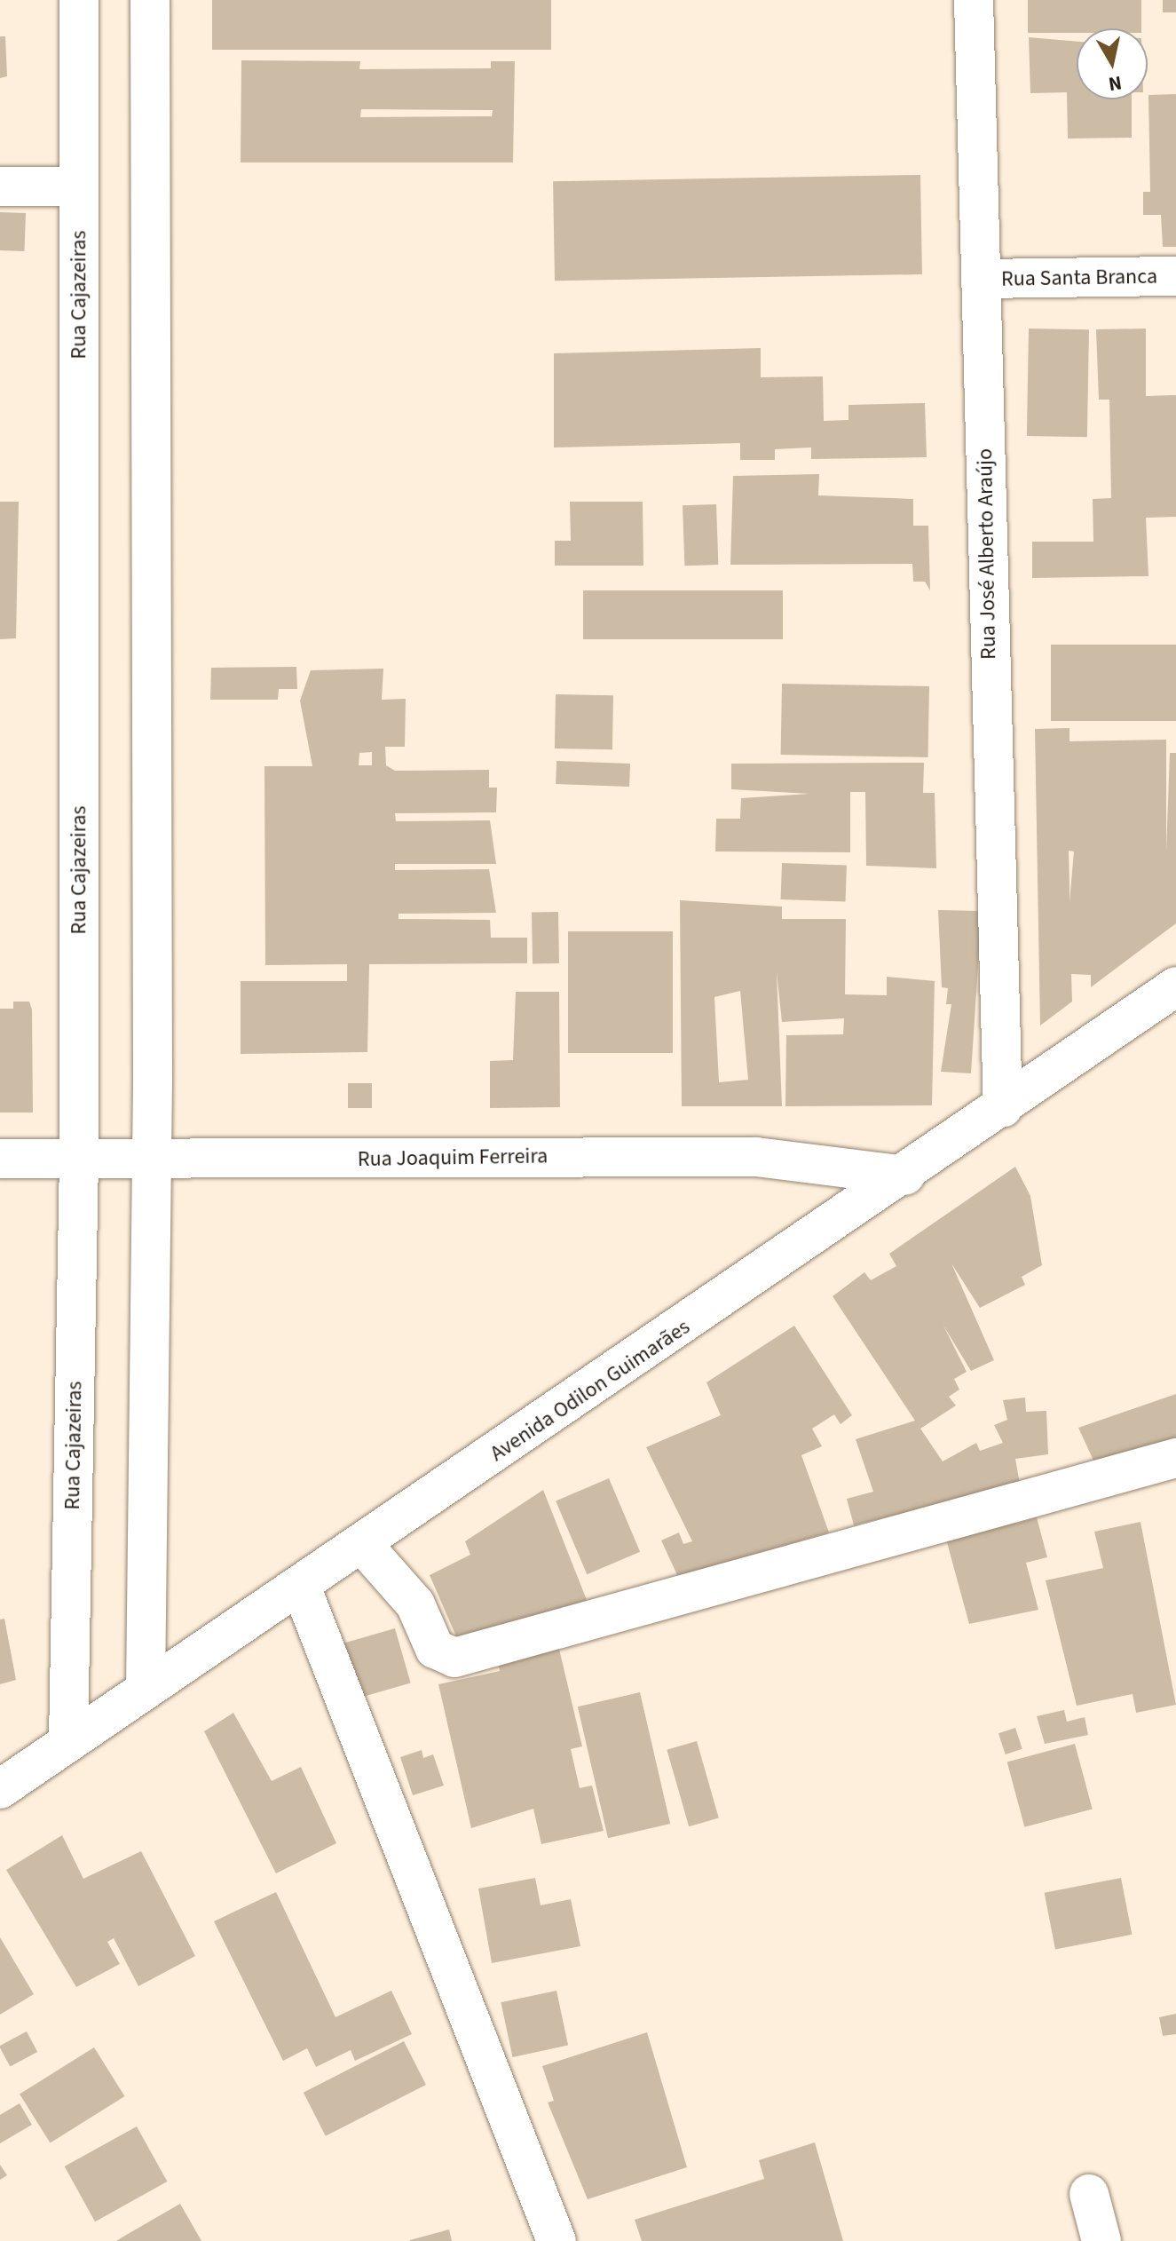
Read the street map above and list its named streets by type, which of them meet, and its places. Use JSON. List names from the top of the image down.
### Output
{
  "streets": {
    "street": [
      "Rua Santa Branca",
      "Rua Cajazeiras",
      "Rua José Alberto Araújo",
      "Rua Joaquim Ferreira",
      "Avenida Odilon Guimarães"
    ]
  },
  "crossings": [
    ["Rua Santa Branca", "Rua José Alberto Araújo"],
    ["Rua Cajazeiras", "Rua Joaquim Ferreira"],
    ["Rua Cajazeiras", "Avenida Odilon Guimarães"],
    ["Rua José Alberto Araújo", "Avenida Odilon Guimarães"],
    ["Rua Joaquim Ferreira", "Avenida Odilon Guimarães"]
  ],
  "north": "bottom"
}
